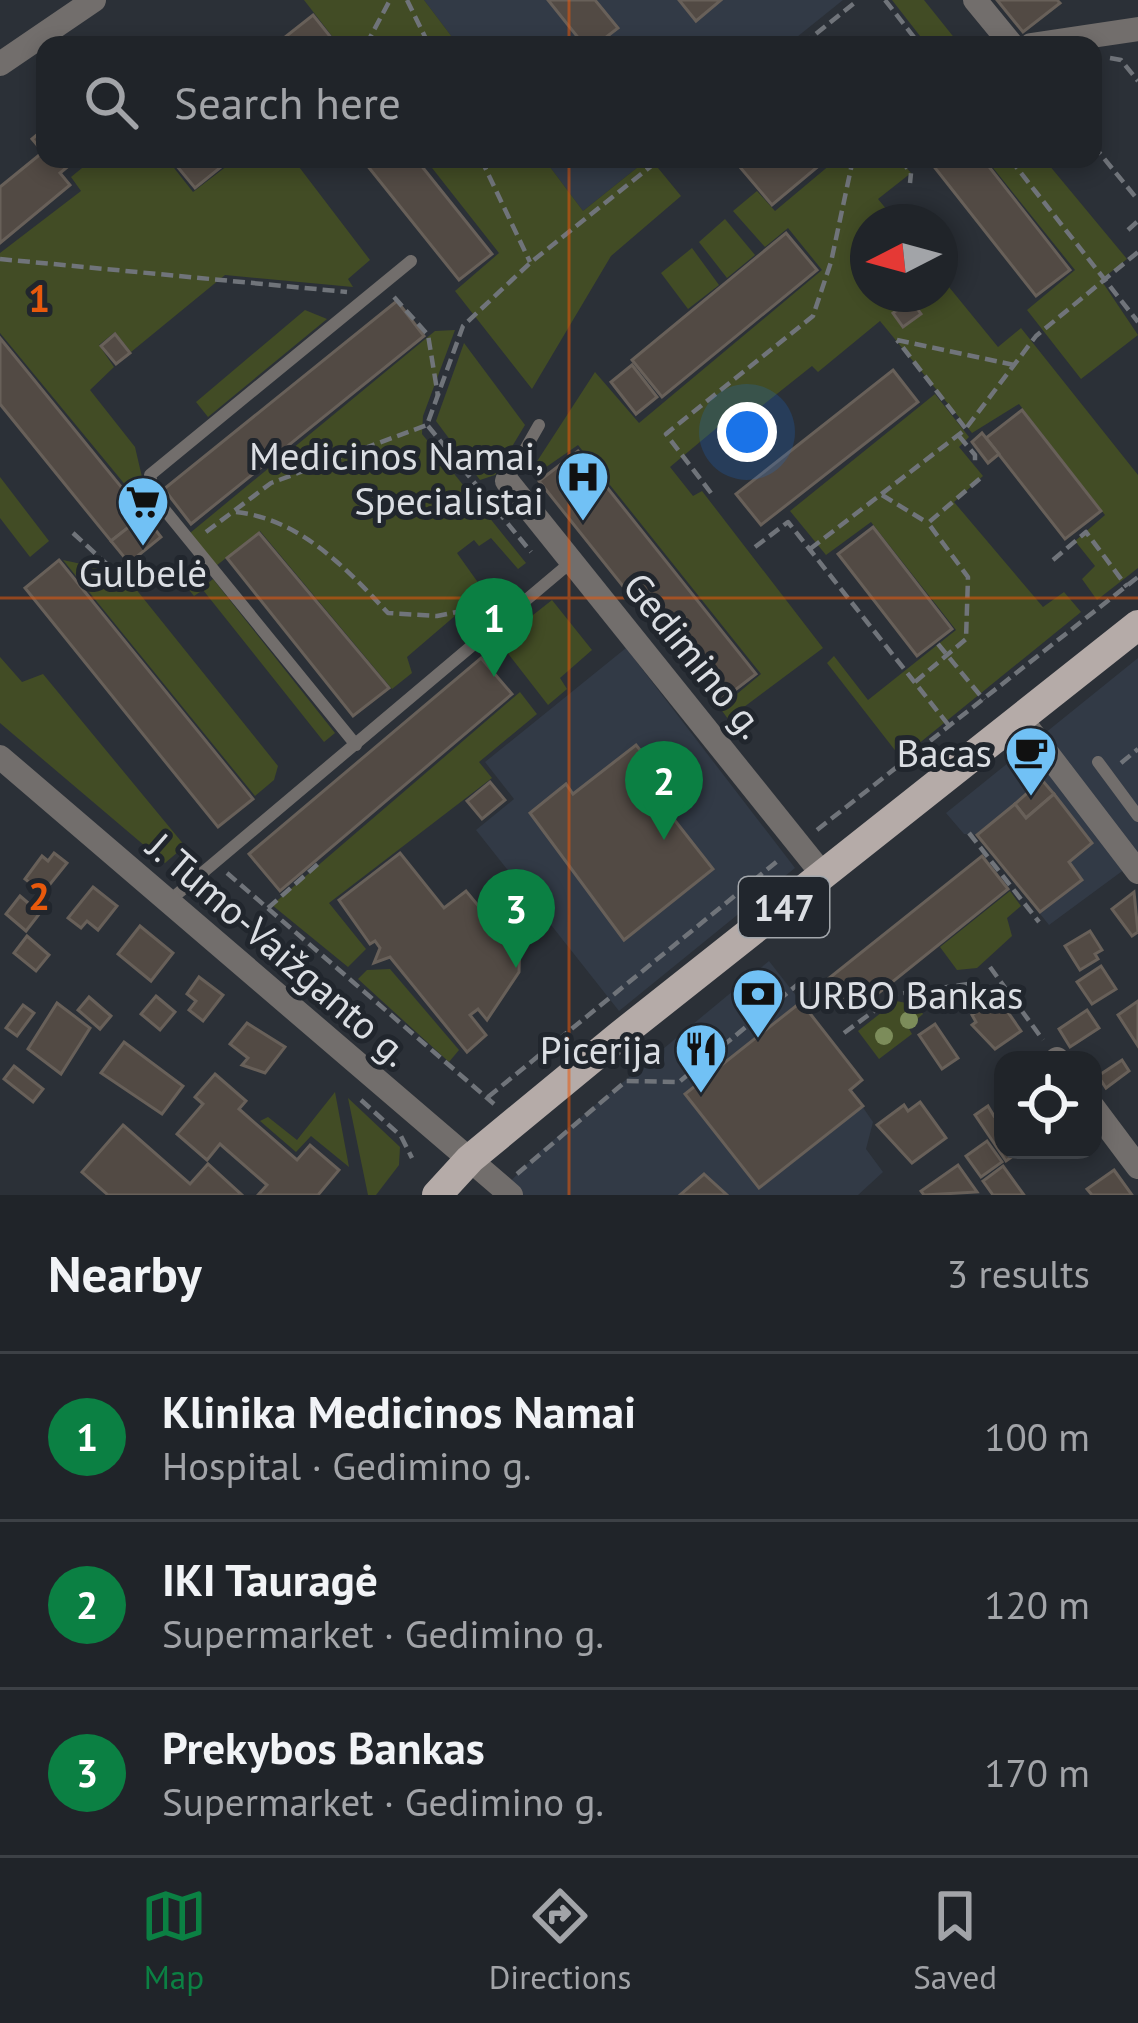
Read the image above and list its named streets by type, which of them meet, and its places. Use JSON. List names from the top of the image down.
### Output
{
  "streets": {
    "main road": ["147"],
    "street": ["Gedimino g.", "J. Tumo-Vaižganto g."]
  },
  "crossings": [
    ["Gedimino g.", "147"],
    ["147", "J. Tumo-Vaižganto g."]
  ],
  "places": {
    "hospital": ["Medicinos Namai, Specialistai"],
    "supermarket": ["Gulbelė"],
    "cafe": ["Bacas"],
    "bank": ["URBO Bankas"],
    "restaurant": ["Picerija"]
  },
  "north": "left",
  "page": {
    "search": "Search here",
    "pins": ["1", "2", "3"],
    "heading": ["Nearby", "3 results"],
    "list": [
      {
        "mark": "1",
        "name": "Klinika Medicinos Namai",
        "note": "Hospital · Gedimino g.",
        "value": "100 m"
      },
      {
        "mark": "2",
        "name": "IKI Tauragė",
        "note": "Supermarket · Gedimino g.",
        "value": "120 m"
      },
      {
        "mark": "3",
        "name": "Prekybos Bankas",
        "note": "Supermarket · Gedimino g.",
        "value": "170 m"
      }
    ],
    "nav": ["Map", "Directions", "Saved"]
  },
  "grid": {
    "rows": ["1", "2"]
  }
}
